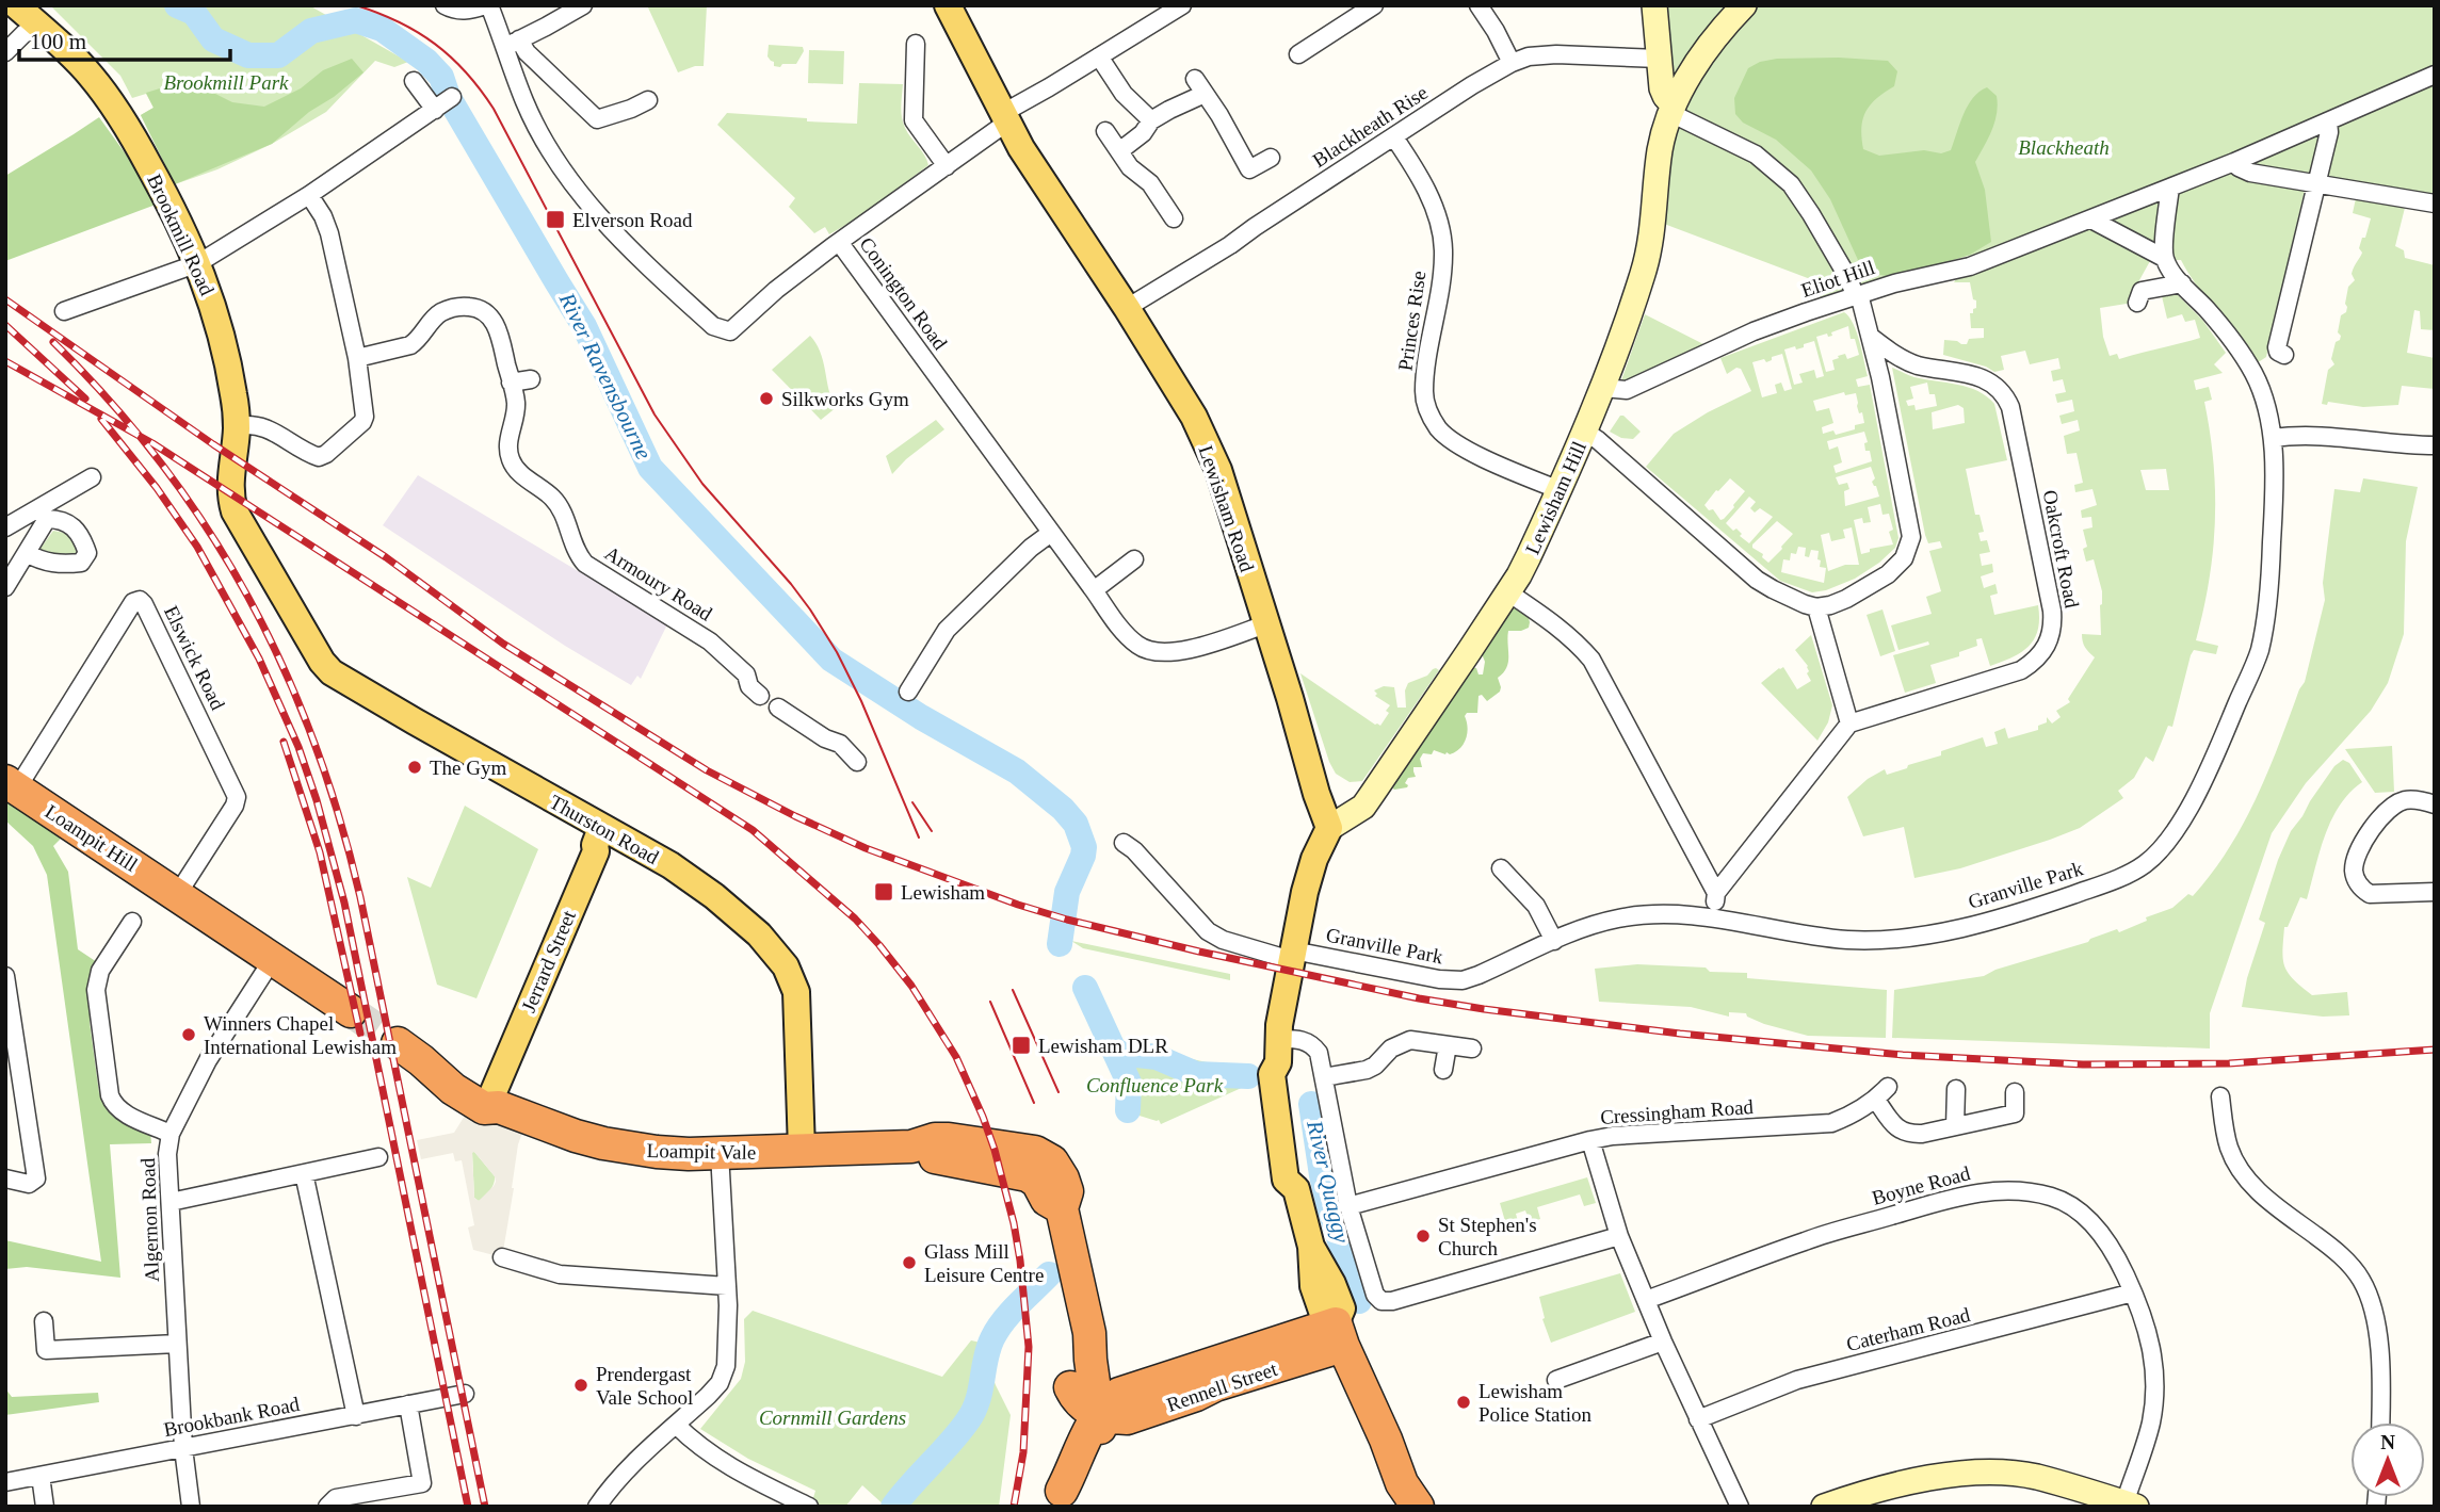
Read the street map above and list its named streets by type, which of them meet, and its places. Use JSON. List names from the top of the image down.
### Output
{
  "streets": {
    "highway": ["Loampit Hill", "Loampit Vale", "Rennell Street"],
    "main road": [
      "Brookmill Road",
      "Lewisham Road",
      "Thurston Road",
      "Jerrard Street"
    ],
    "street": [
      "Blackheath Rise",
      "Eliot Hill",
      "Conington Road",
      "Princes Rise",
      "Lewisham Hill",
      "Oakcroft Road",
      "Armoury Road",
      "Elswick Road",
      "Granville Park",
      "Cressingham Road",
      "Boyne Road",
      "Algernon Road",
      "Caterham Road",
      "Brookbank Road"
    ]
  },
  "crossings": [
    ["Blackheath Rise", "Princes Rise"],
    ["Blackheath Rise", "Lewisham Road"],
    ["Brookmill Road", "Thurston Road"],
    ["Eliot Hill", "Lewisham Hill"],
    ["Eliot Hill", "Granville Park"],
    ["Conington Road", "Lewisham Road"],
    ["Princes Rise", "Lewisham Hill"],
    ["Lewisham Hill", "Lewisham Road"],
    ["Elswick Road", "Loampit Hill"],
    ["Thurston Road", "Jerrard Street"],
    ["Thurston Road", "Loampit Vale"],
    ["Jerrard Street", "Loampit Vale"],
    ["Loampit Vale", "Rennell Street"],
    ["Boyne Road", "Caterham Road"],
    ["Algernon Road", "Brookbank Road"]
  ],
  "water": ["River Ravensbourne", "River Quaggy"],
  "parks": [
    "Brookmill Park",
    "Blackheath",
    "Confluence Park",
    "Cornmill Gardens"
  ],
  "places": {
    "transit": ["Elverson Road", "Lewisham", "Lewisham DLR"],
    "other": [
      "Silkworks Gym",
      "The Gym",
      "Winners Chapel International Lewisham",
      "St Stephen's Church",
      "Glass Mill Leisure Centre",
      "Prendergast Vale School",
      "Lewisham Police Station"
    ]
  },
  "scale_bar": "100 m",
  "north": "top"
}
